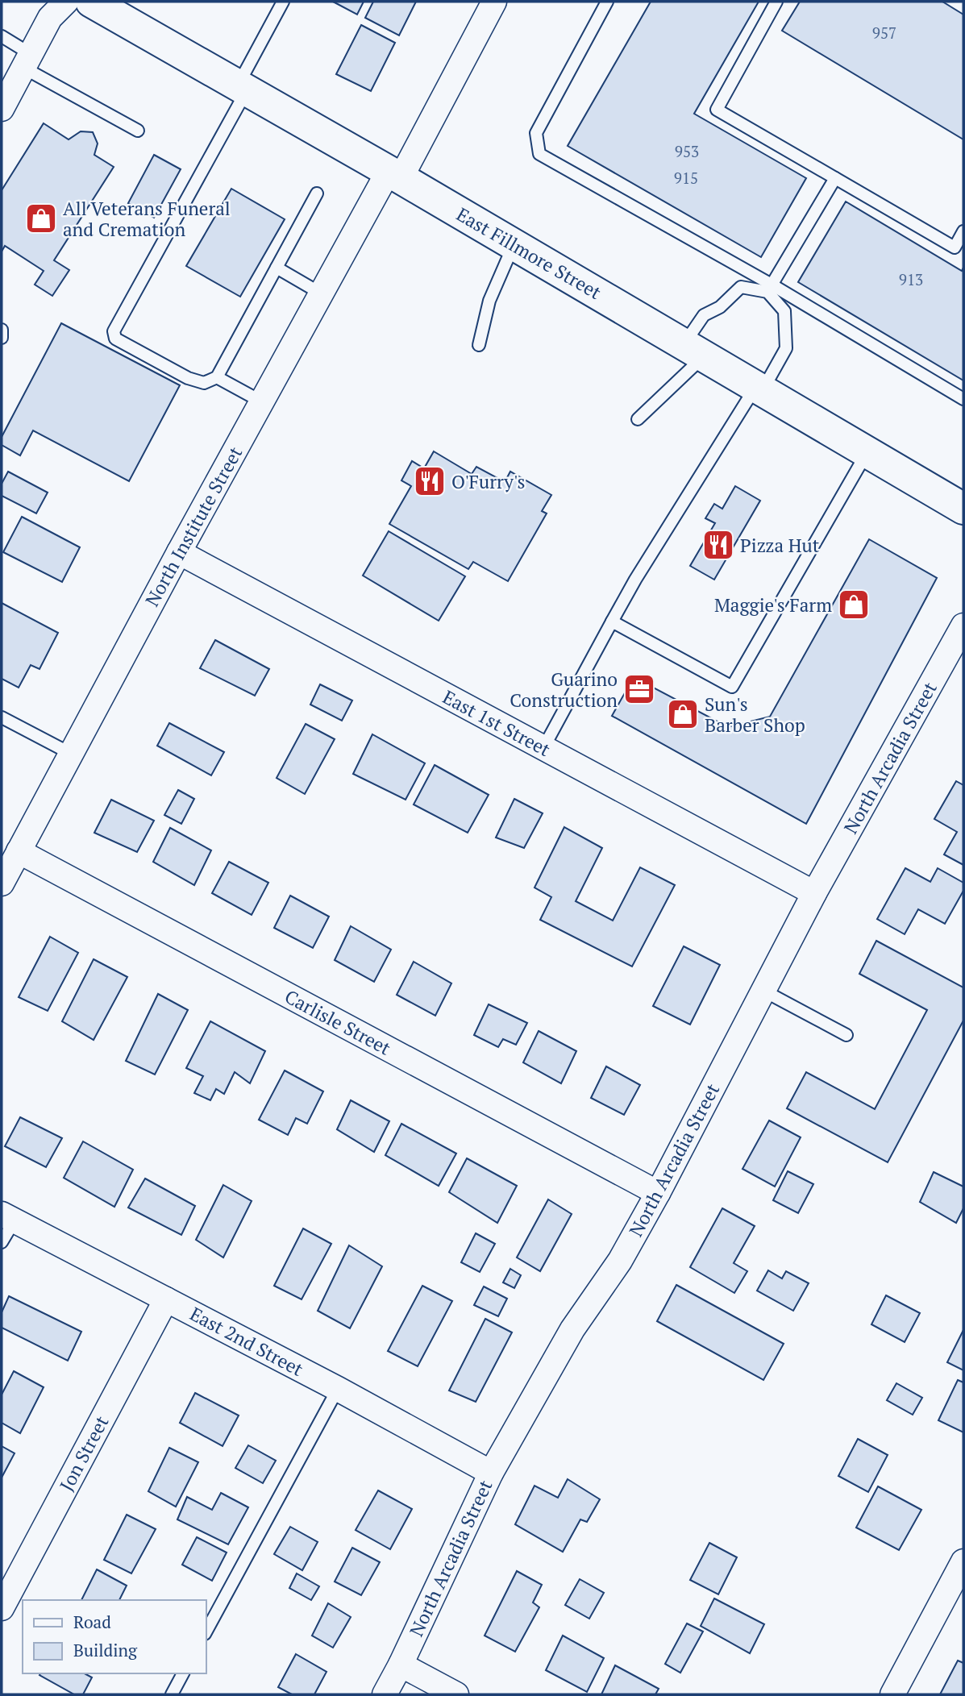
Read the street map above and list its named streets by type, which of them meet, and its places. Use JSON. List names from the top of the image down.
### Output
{
  "streets": {
    "main road": ["East Fillmore Street"],
    "street": [
      "North Institute Street",
      "East 1st Street",
      "North Arcadia Street",
      "Carlisle Street",
      "East 2nd Street",
      "Jon Street"
    ]
  },
  "crossings": [
    ["East Fillmore Street", "North Institute Street"],
    ["North Institute Street", "East 1st Street"],
    ["North Institute Street", "Carlisle Street"],
    ["East 1st Street", "North Arcadia Street"],
    ["North Arcadia Street", "Carlisle Street"],
    ["North Arcadia Street", "East 2nd Street"],
    ["East 2nd Street", "Jon Street"]
  ],
  "places": {
    "shop": ["All Veterans Funeral and Cremation", "Maggie's Farm", "Sun's Barber Shop"],
    "restaurant": ["O'Furry's", "Pizza Hut"],
    "office": ["Guarino Construction"]
  },
  "house_numbers": [
    "957",
    "953",
    "915",
    "913"
  ],
  "legend": ["Road", "Building"]
}
